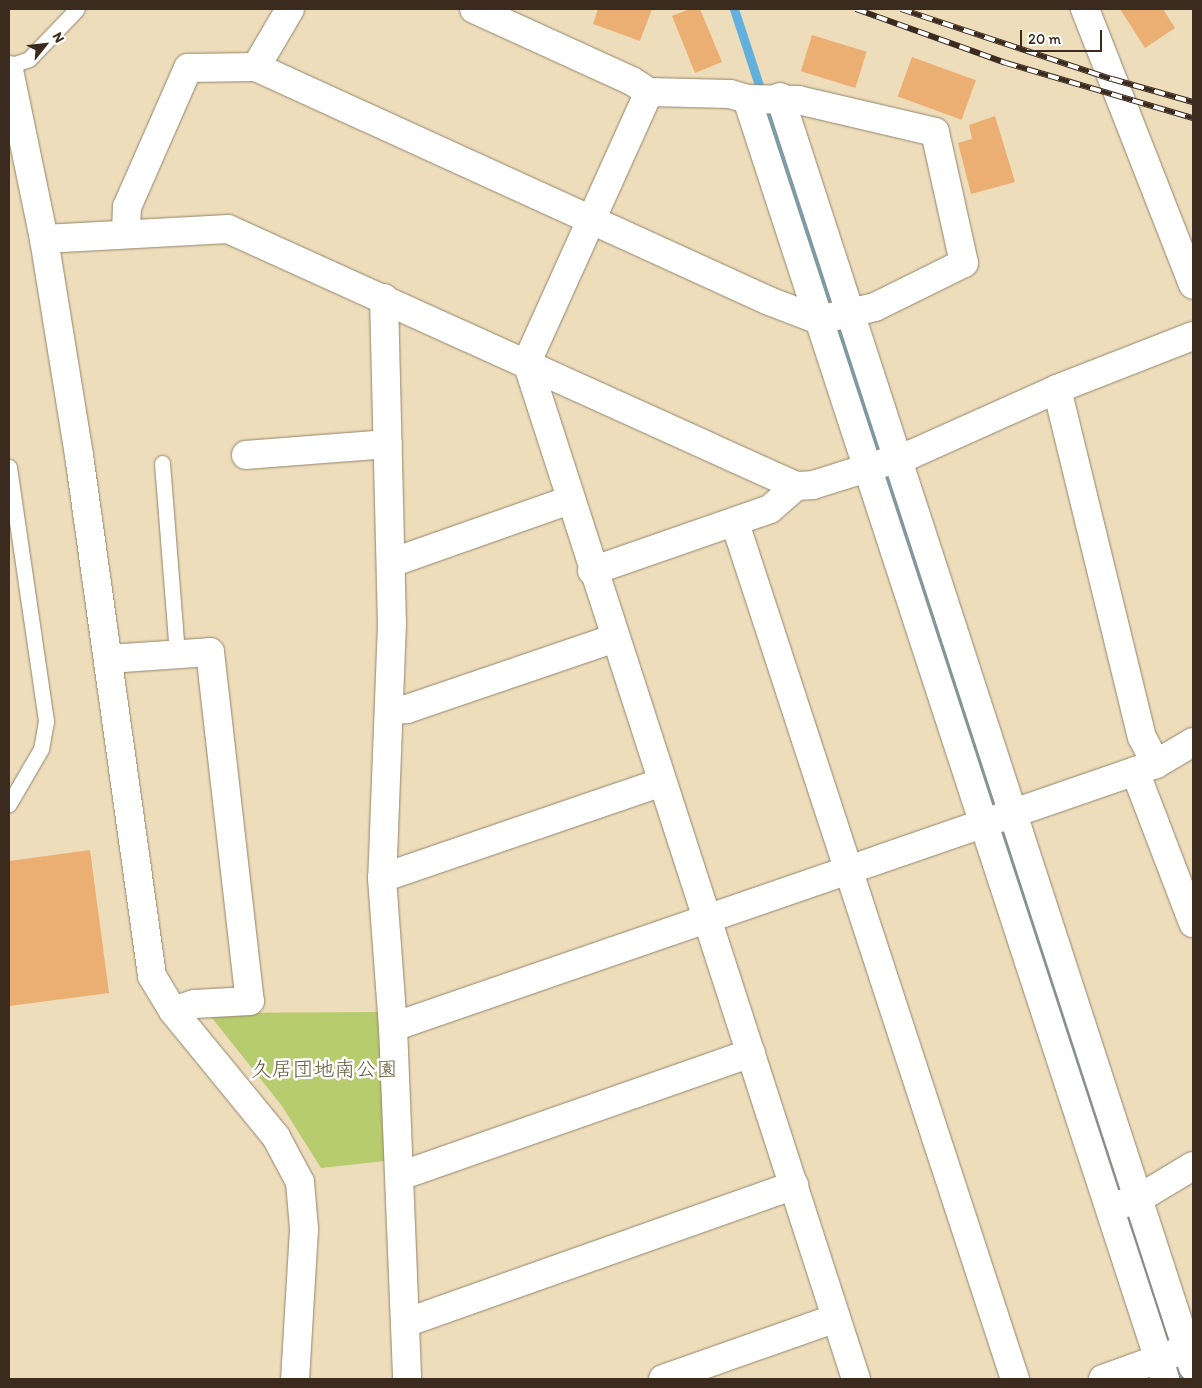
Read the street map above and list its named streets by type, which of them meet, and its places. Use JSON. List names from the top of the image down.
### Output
{
  "parks": ["久居団地南公園"],
  "scale_bar": "20 m",
  "north": "top right"
}
